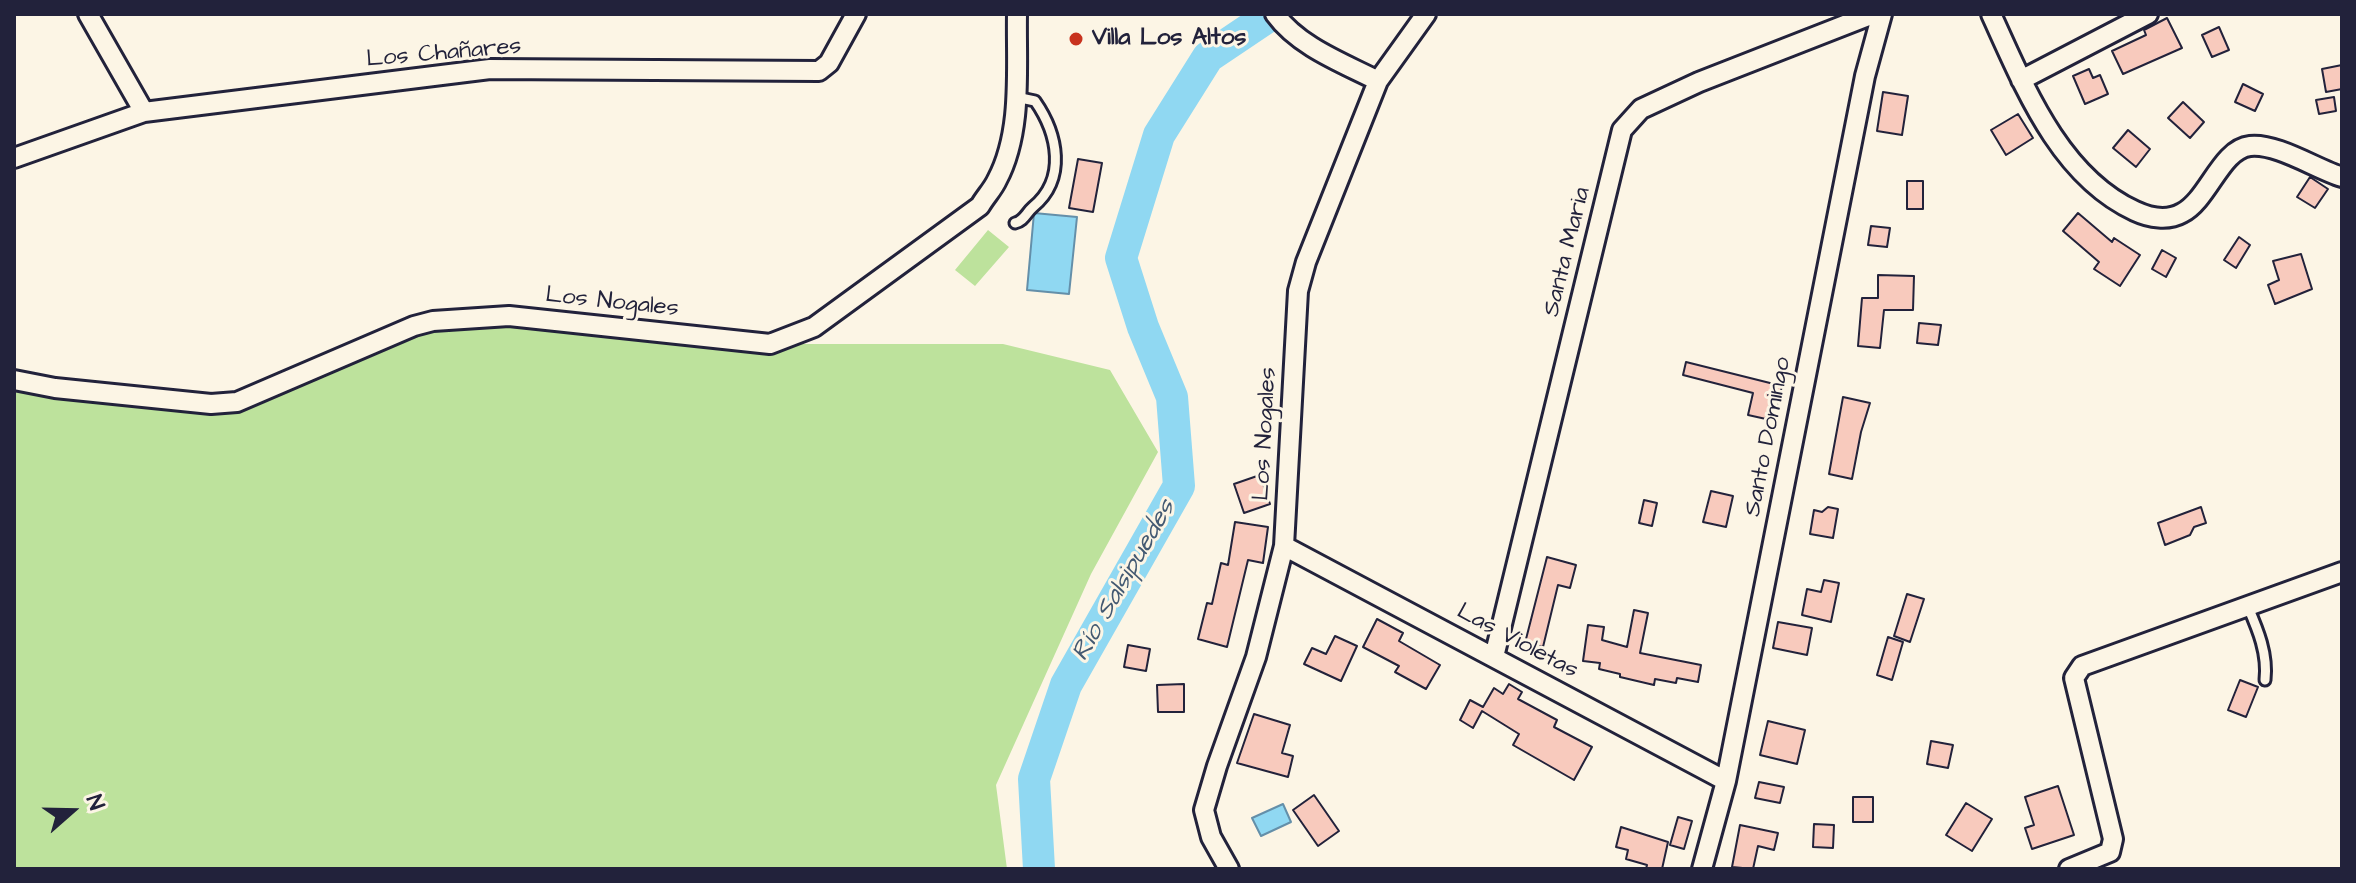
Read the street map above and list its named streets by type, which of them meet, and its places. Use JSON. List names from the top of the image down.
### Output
{
  "streets": {
    "street": [
      "Los Chañares",
      "Santa Maria",
      "Los Nogales",
      "Santo Domingo",
      "Las Violetas"
    ]
  },
  "crossings": [
    ["Santa Maria", "Las Violetas"],
    ["Los Nogales", "Las Violetas"],
    ["Santo Domingo", "Las Violetas"]
  ],
  "water": ["Río Salsipuedes"],
  "places": ["Villa Los Altos"],
  "north": "right"
}
